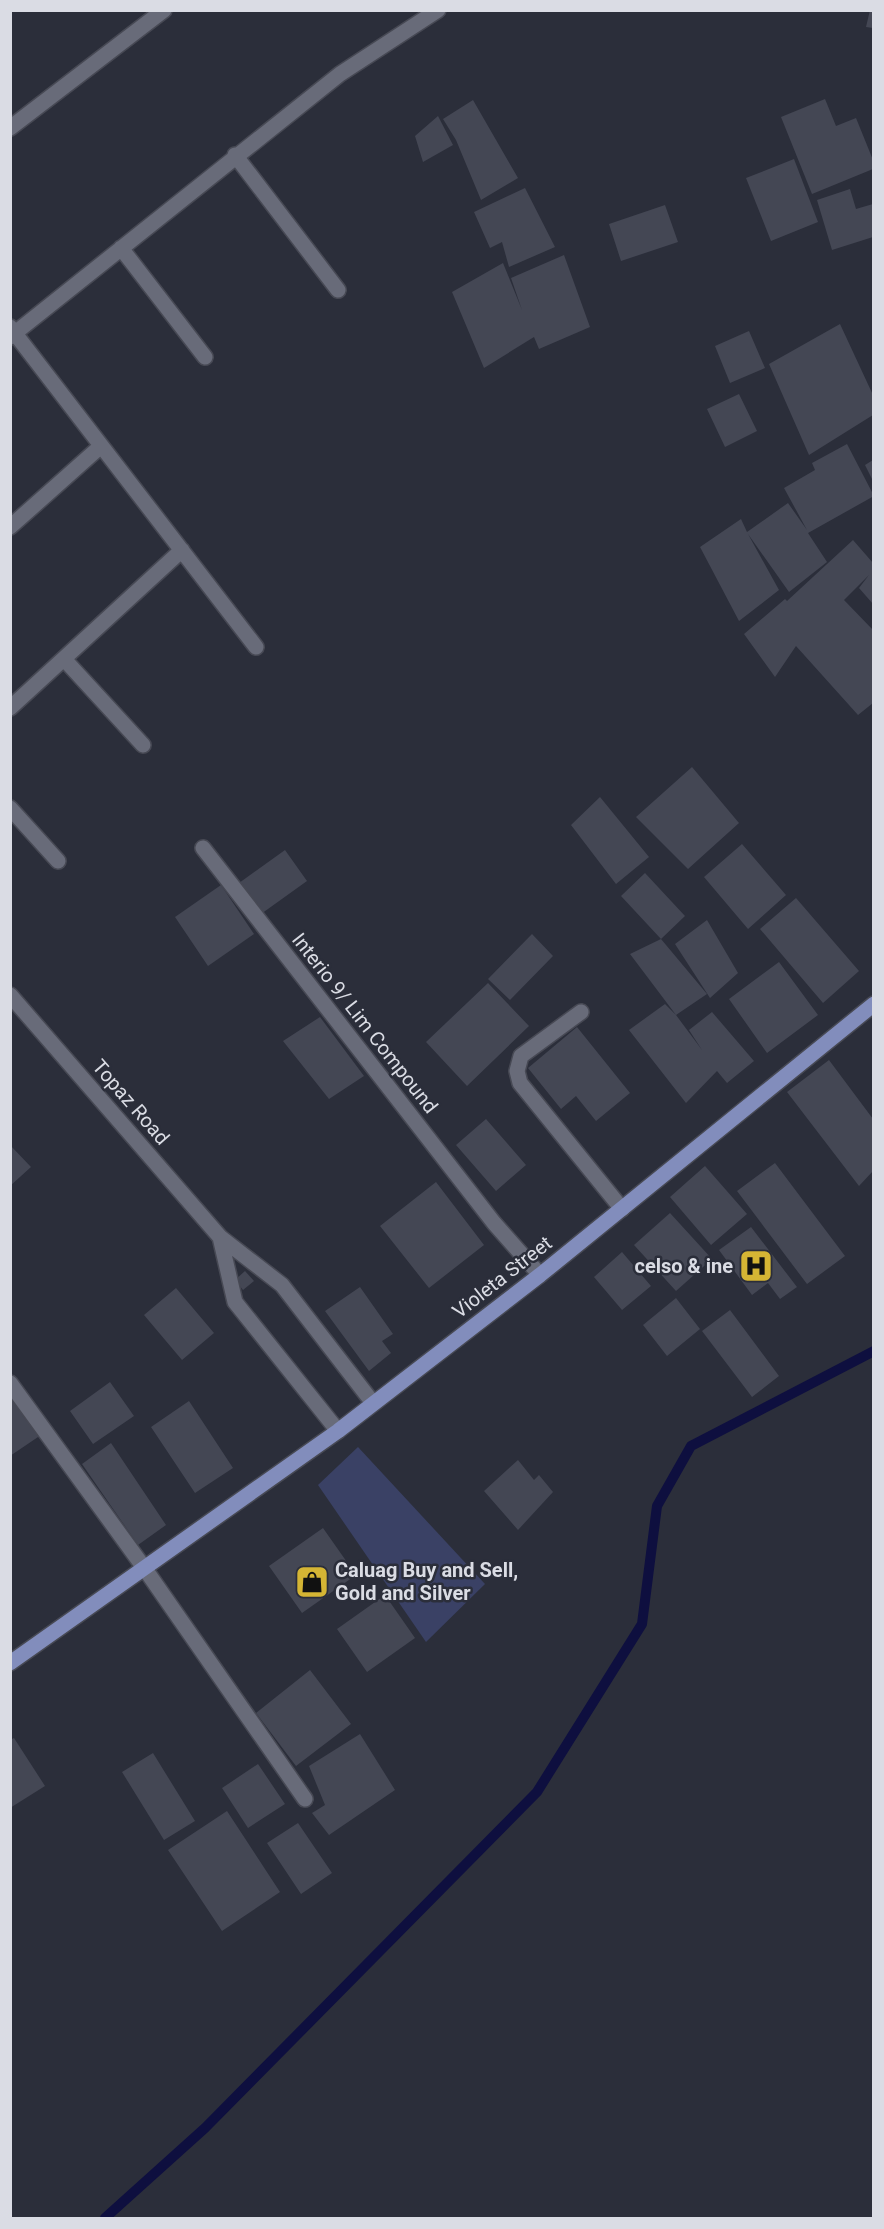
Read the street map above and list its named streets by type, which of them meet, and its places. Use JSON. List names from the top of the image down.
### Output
{
  "streets": {
    "main road": ["Violeta Street"],
    "street": ["Interio 9/ Lim Compound", "Topaz Road"]
  },
  "crossings": [
    ["Interio 9/ Lim Compound", "Violeta Street"],
    ["Topaz Road", "Violeta Street"]
  ],
  "places": {
    "hospital": ["celso & ine"],
    "shop": ["Caluag Buy and Sell, Gold and Silver"]
  }
}
